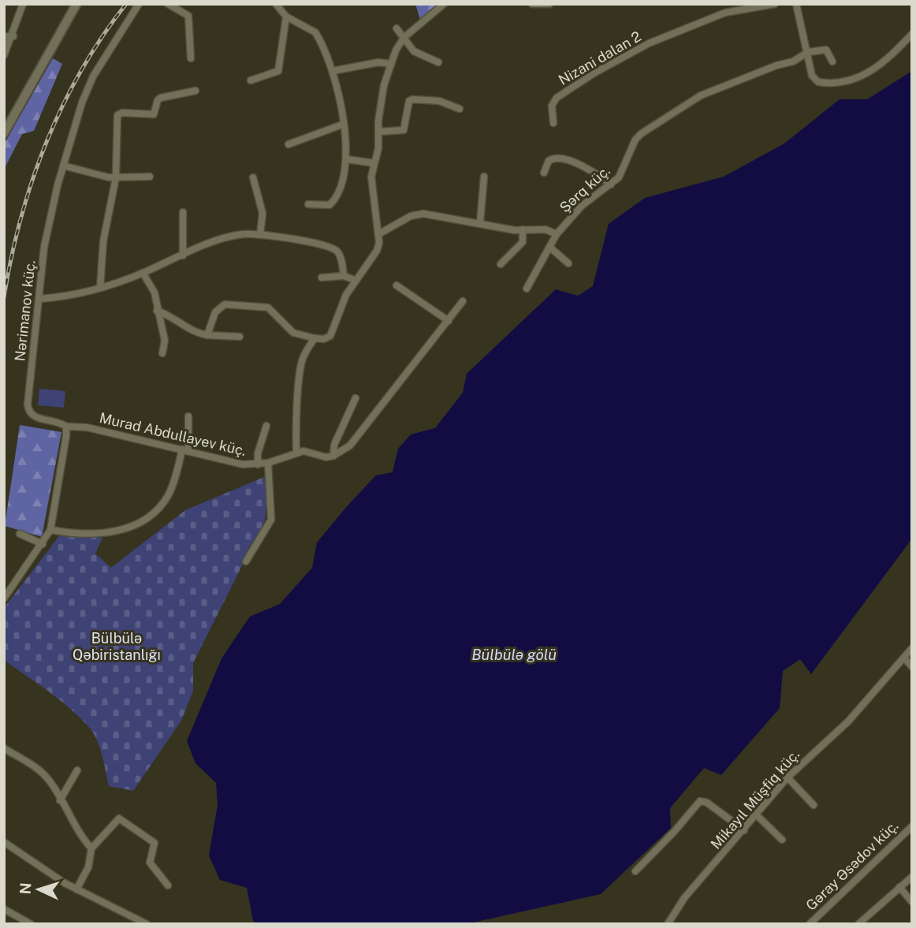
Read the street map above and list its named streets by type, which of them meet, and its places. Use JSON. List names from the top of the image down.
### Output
{
  "streets": {
    "street": [
      "Nizani dalan 2",
      "Şərq küç.",
      "Nərimanov küç.",
      "Murad Abdullayev küç.",
      "Mikayıl Müşfiq küç.",
      "Gəray Əsədov küç."
    ]
  },
  "crossings": [
    ["Nərimanov küç.", "Murad Abdullayev küç."]
  ],
  "water": ["Bülbülə gölü"],
  "parks": ["Bülbülə Qəbiristanlığı"],
  "north": "left"
}
